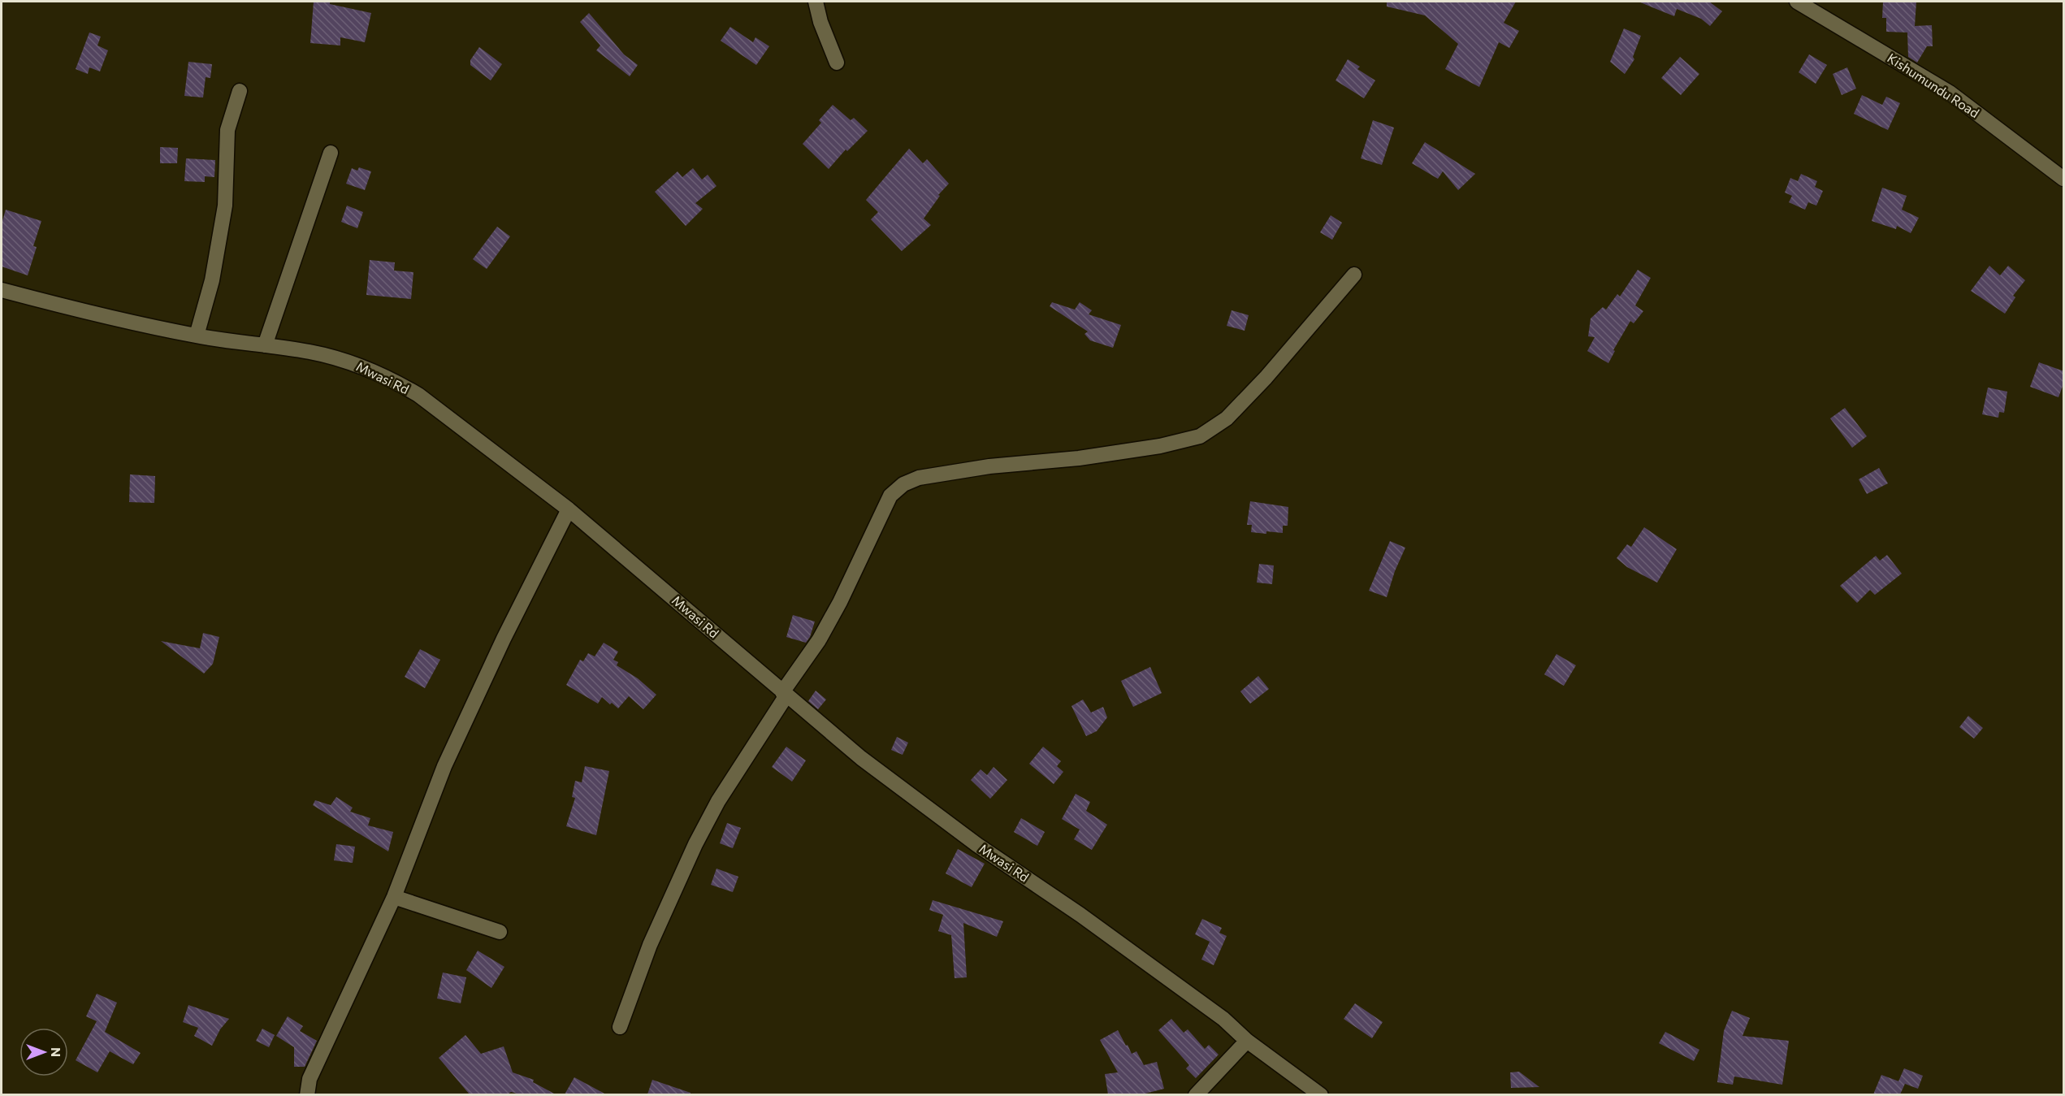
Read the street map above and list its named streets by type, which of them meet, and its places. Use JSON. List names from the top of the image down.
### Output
{
  "streets": {
    "street": ["Kishumundu Road", "Mwasi Rd"]
  },
  "north": "right"
}
